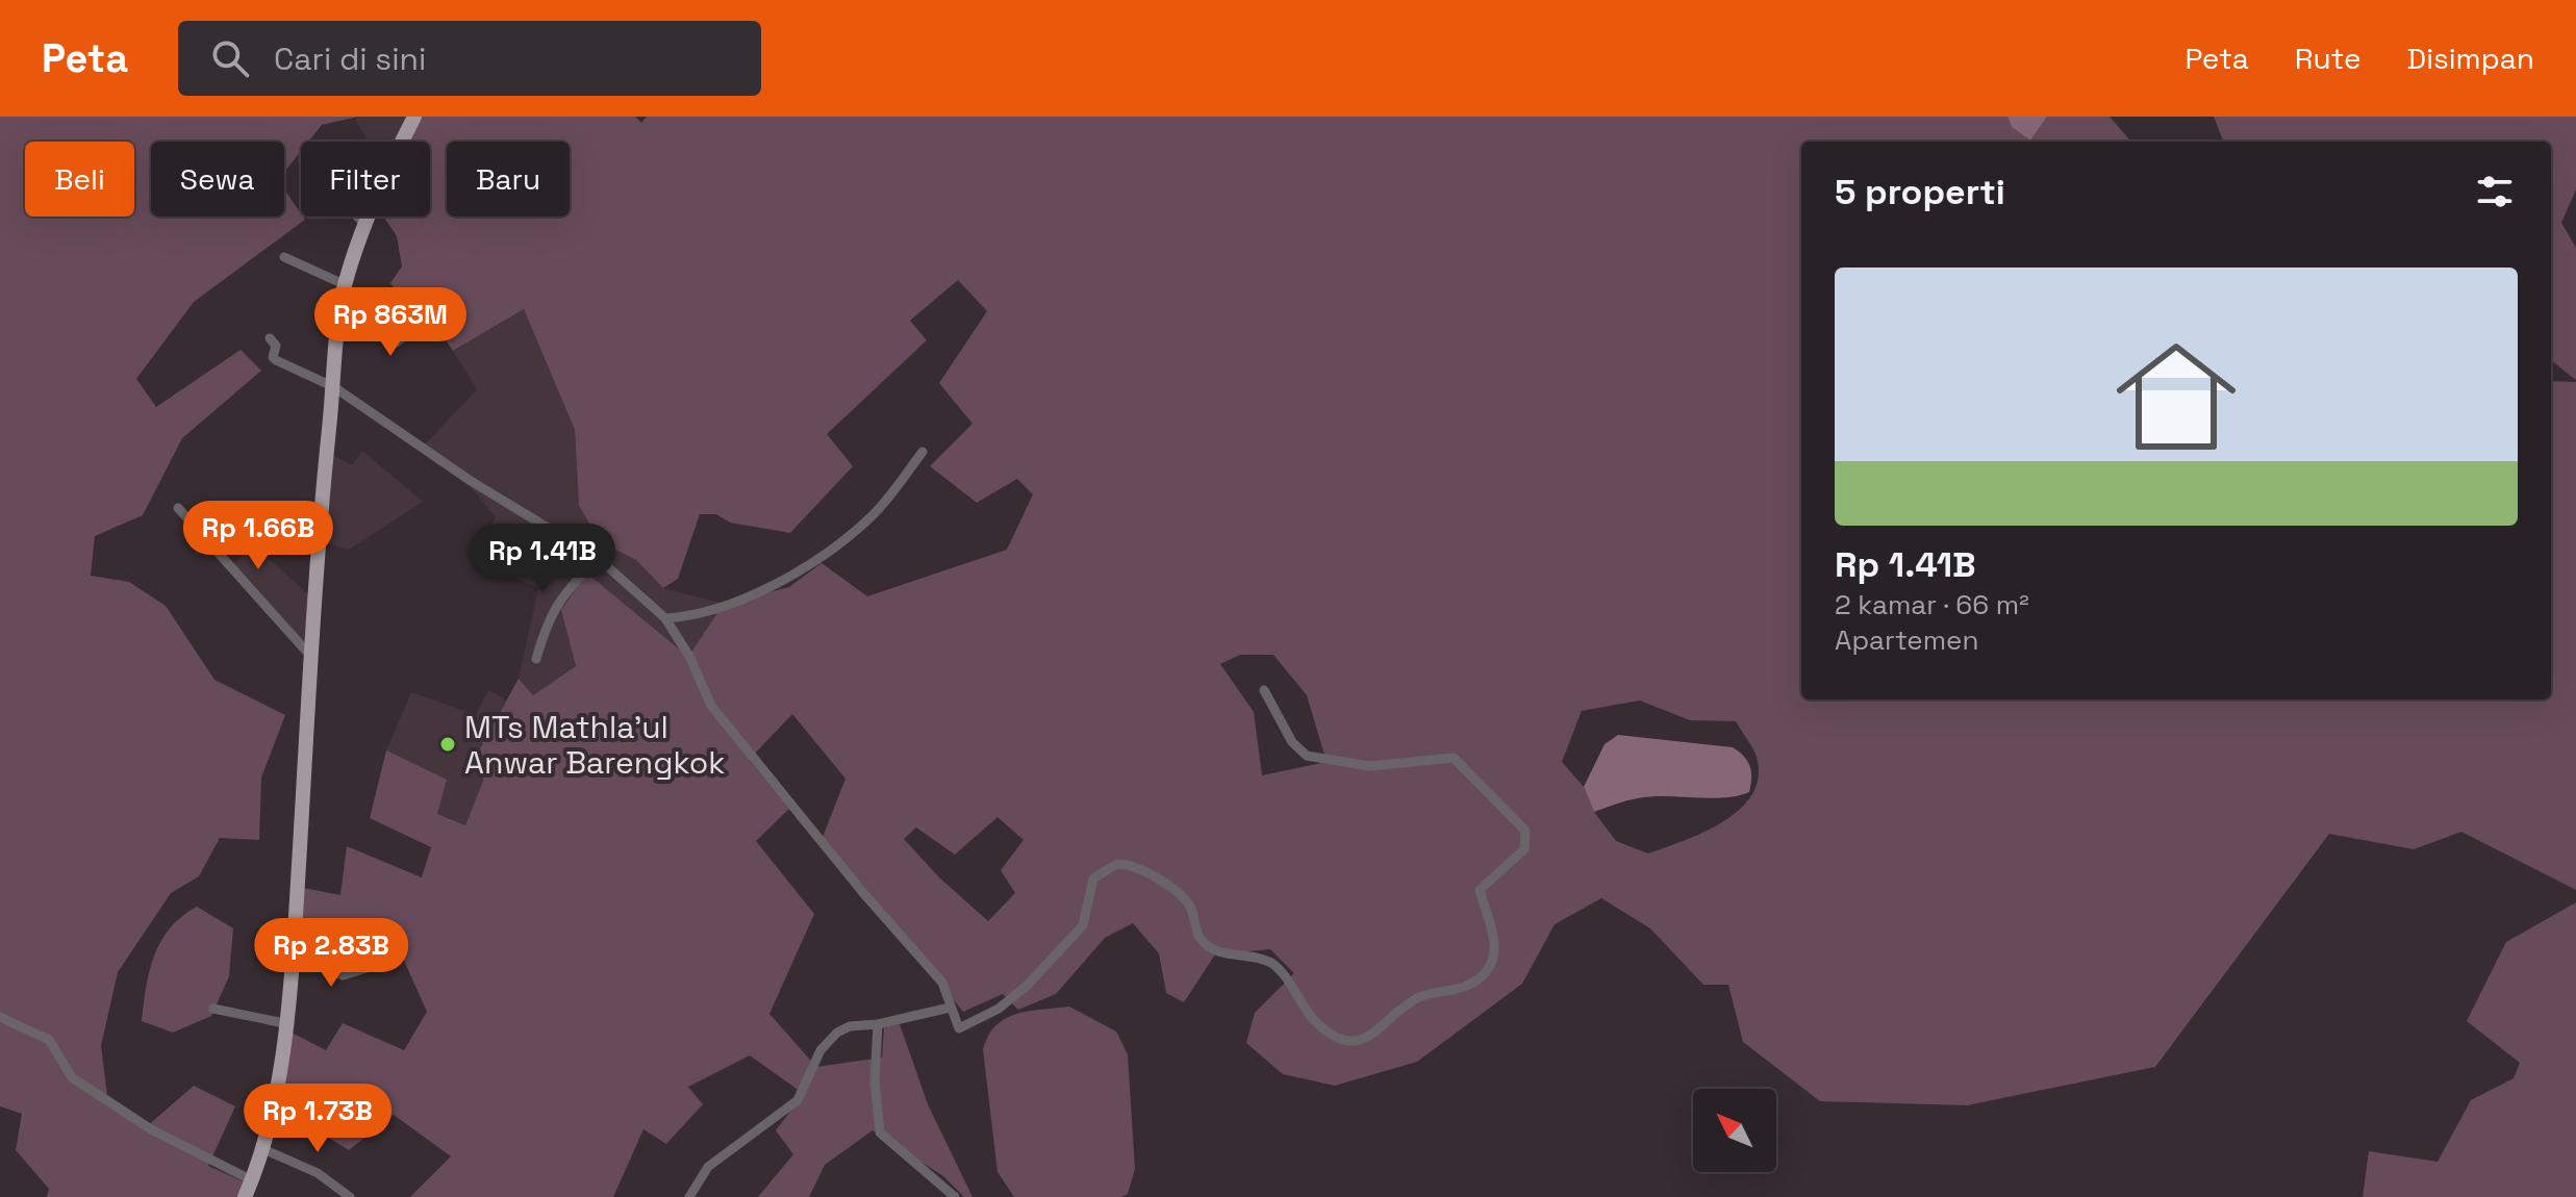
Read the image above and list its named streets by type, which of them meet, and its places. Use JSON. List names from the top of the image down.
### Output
{
  "places": ["MTs Mathla'ul Anwar Barengkok"],
  "north": "top left",
  "page": {
    "header": "Peta",
    "search": "Cari di sini",
    "nav": ["Peta", "Rute", "Disimpan"],
    "chip": [
      "Beli",
      "Sewa",
      "Filter",
      "Baru"
    ],
    "heading": "5 properti",
    "list": [
      {
        "name": "Rp 1.41B",
        "note": "2 kamar · 66 m² · Apartemen"
      }
    ],
    "price": [
      "Rp 863M",
      "Rp 1.66B",
      "Rp 1.41B",
      "Rp 2.83B",
      "Rp 1.73B"
    ]
  }
}
